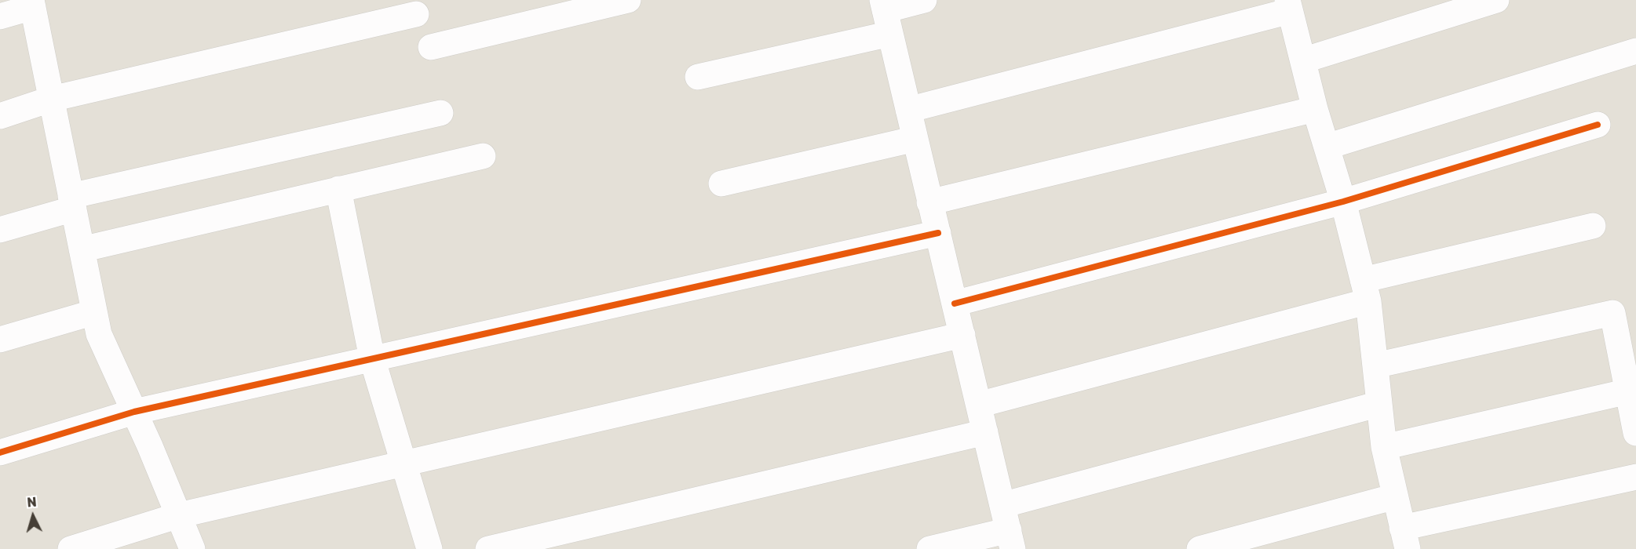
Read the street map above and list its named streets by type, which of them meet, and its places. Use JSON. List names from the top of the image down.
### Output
{
  "north": "top"
}
